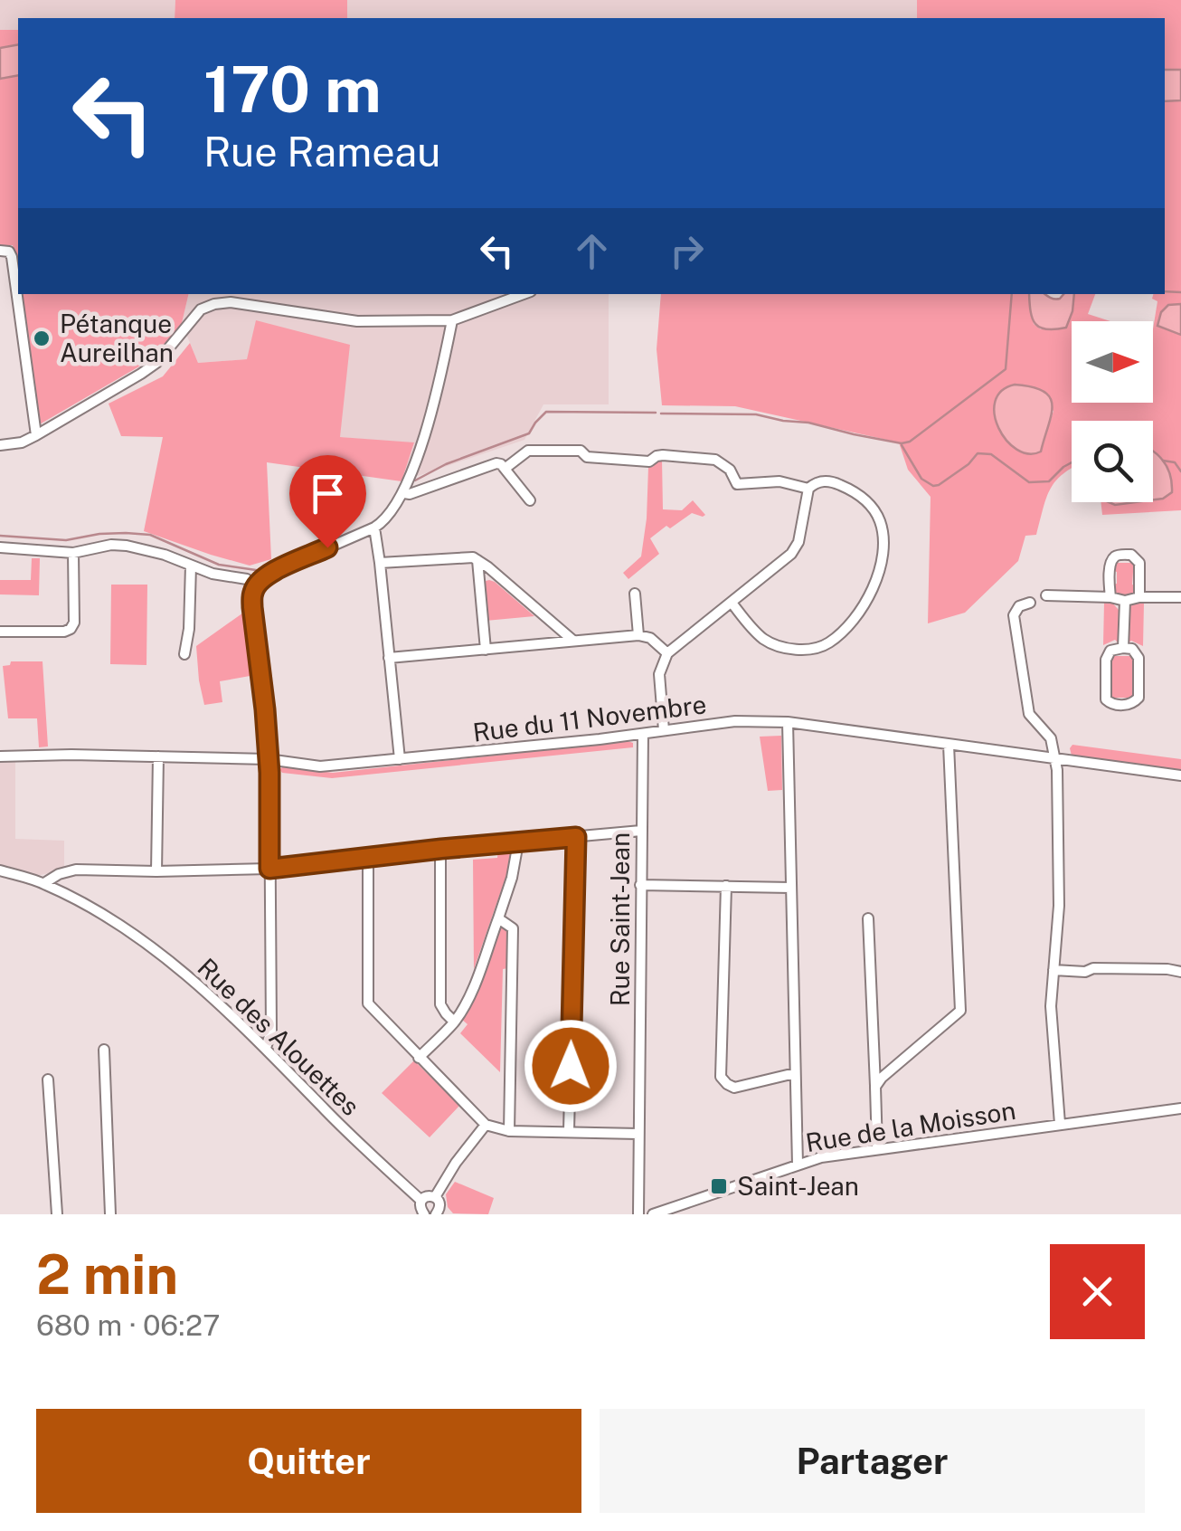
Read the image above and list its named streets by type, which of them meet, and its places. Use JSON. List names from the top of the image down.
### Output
{
  "streets": {
    "street": [
      "Rue du 11 Novembre",
      "Rue Saint-Jean",
      "Rue des Alouettes",
      "Rue de la Moisson"
    ]
  },
  "crossings": [
    ["Rue du 11 Novembre", "Rue Saint-Jean"]
  ],
  "places": {
    "other": ["Pétanque Aureilhan"],
    "transit": ["Saint-Jean"]
  },
  "north": "right",
  "page": {
    "turn": ["170 m", "Rue Rameau"],
    "heading": ["2 min", "680 m · 06:27"],
    "buttons": ["Quitter", "Partager"]
  }
}
